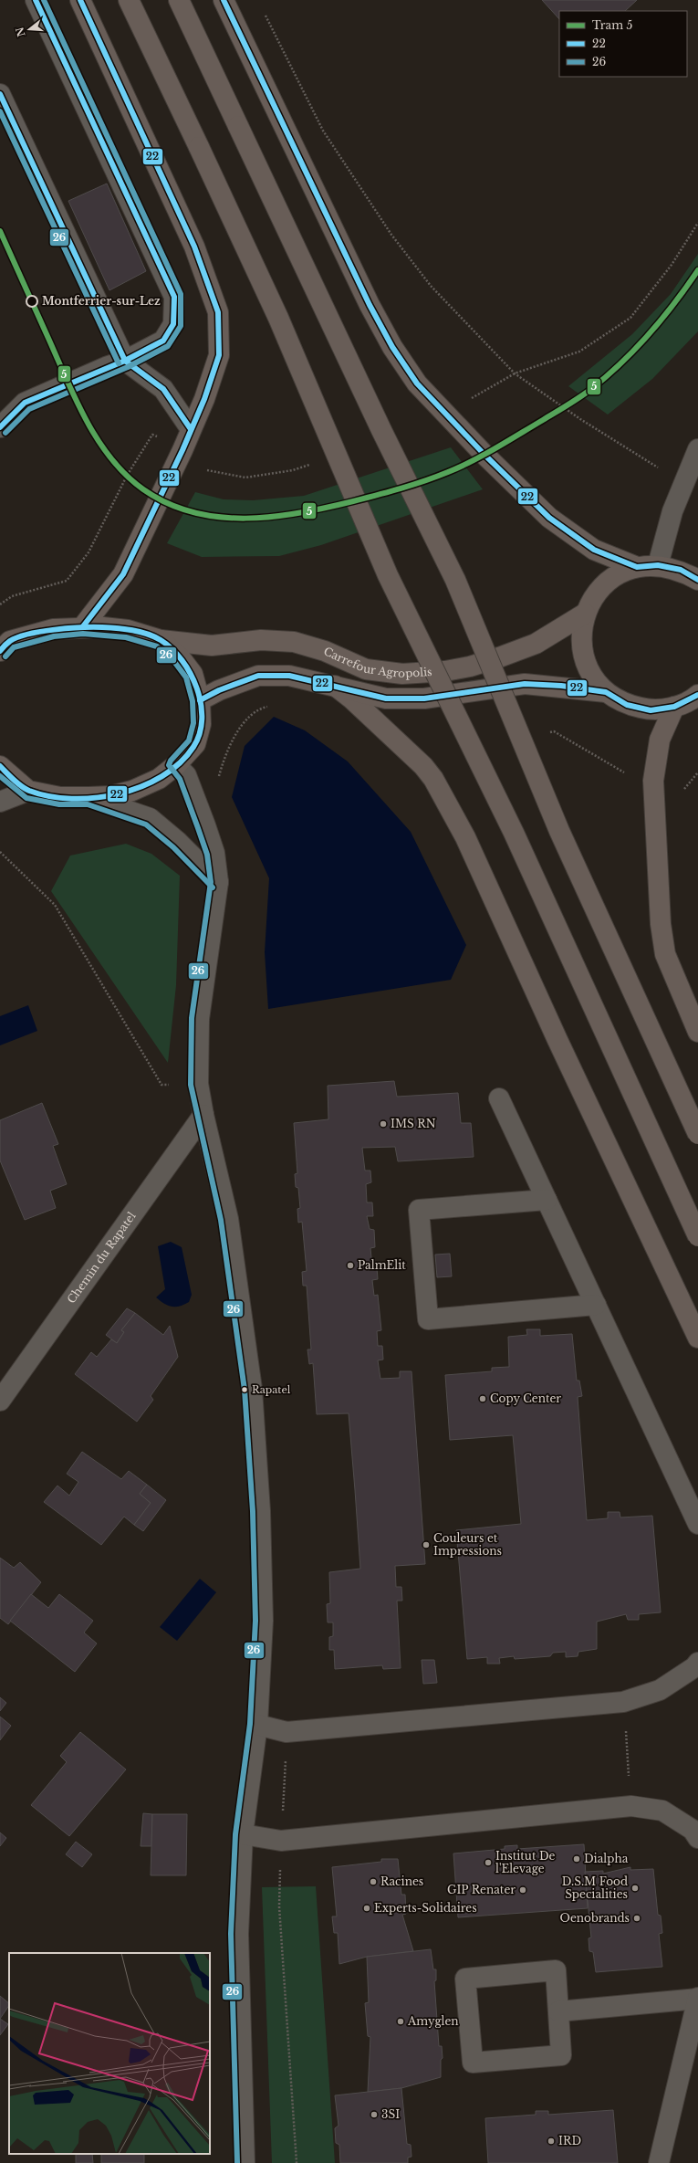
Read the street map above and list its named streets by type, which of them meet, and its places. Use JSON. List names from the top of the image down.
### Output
{
  "streets": {
    "main road": ["Carrefour Agropolis"],
    "street": ["Chemin du Rapatel"]
  },
  "places": [
    "Montferrier-sur-Lez",
    "IMS RN",
    "PalmElit",
    "Rapatel",
    "Copy Center",
    "Couleurs et Impressions",
    "Dialpha",
    "Institut De l'Elevage",
    "Racines",
    "D.S.M Food Specialities",
    "GIP Renater",
    "Experts-Solidaires",
    "Oenobrands",
    "Amyglen",
    "3SI",
    "IRD"
  ],
  "lines": ["transit line 22", "transit line 26", "tram line 5"],
  "legend": ["Tram 5", "22", "26"],
  "north": "left"
}
